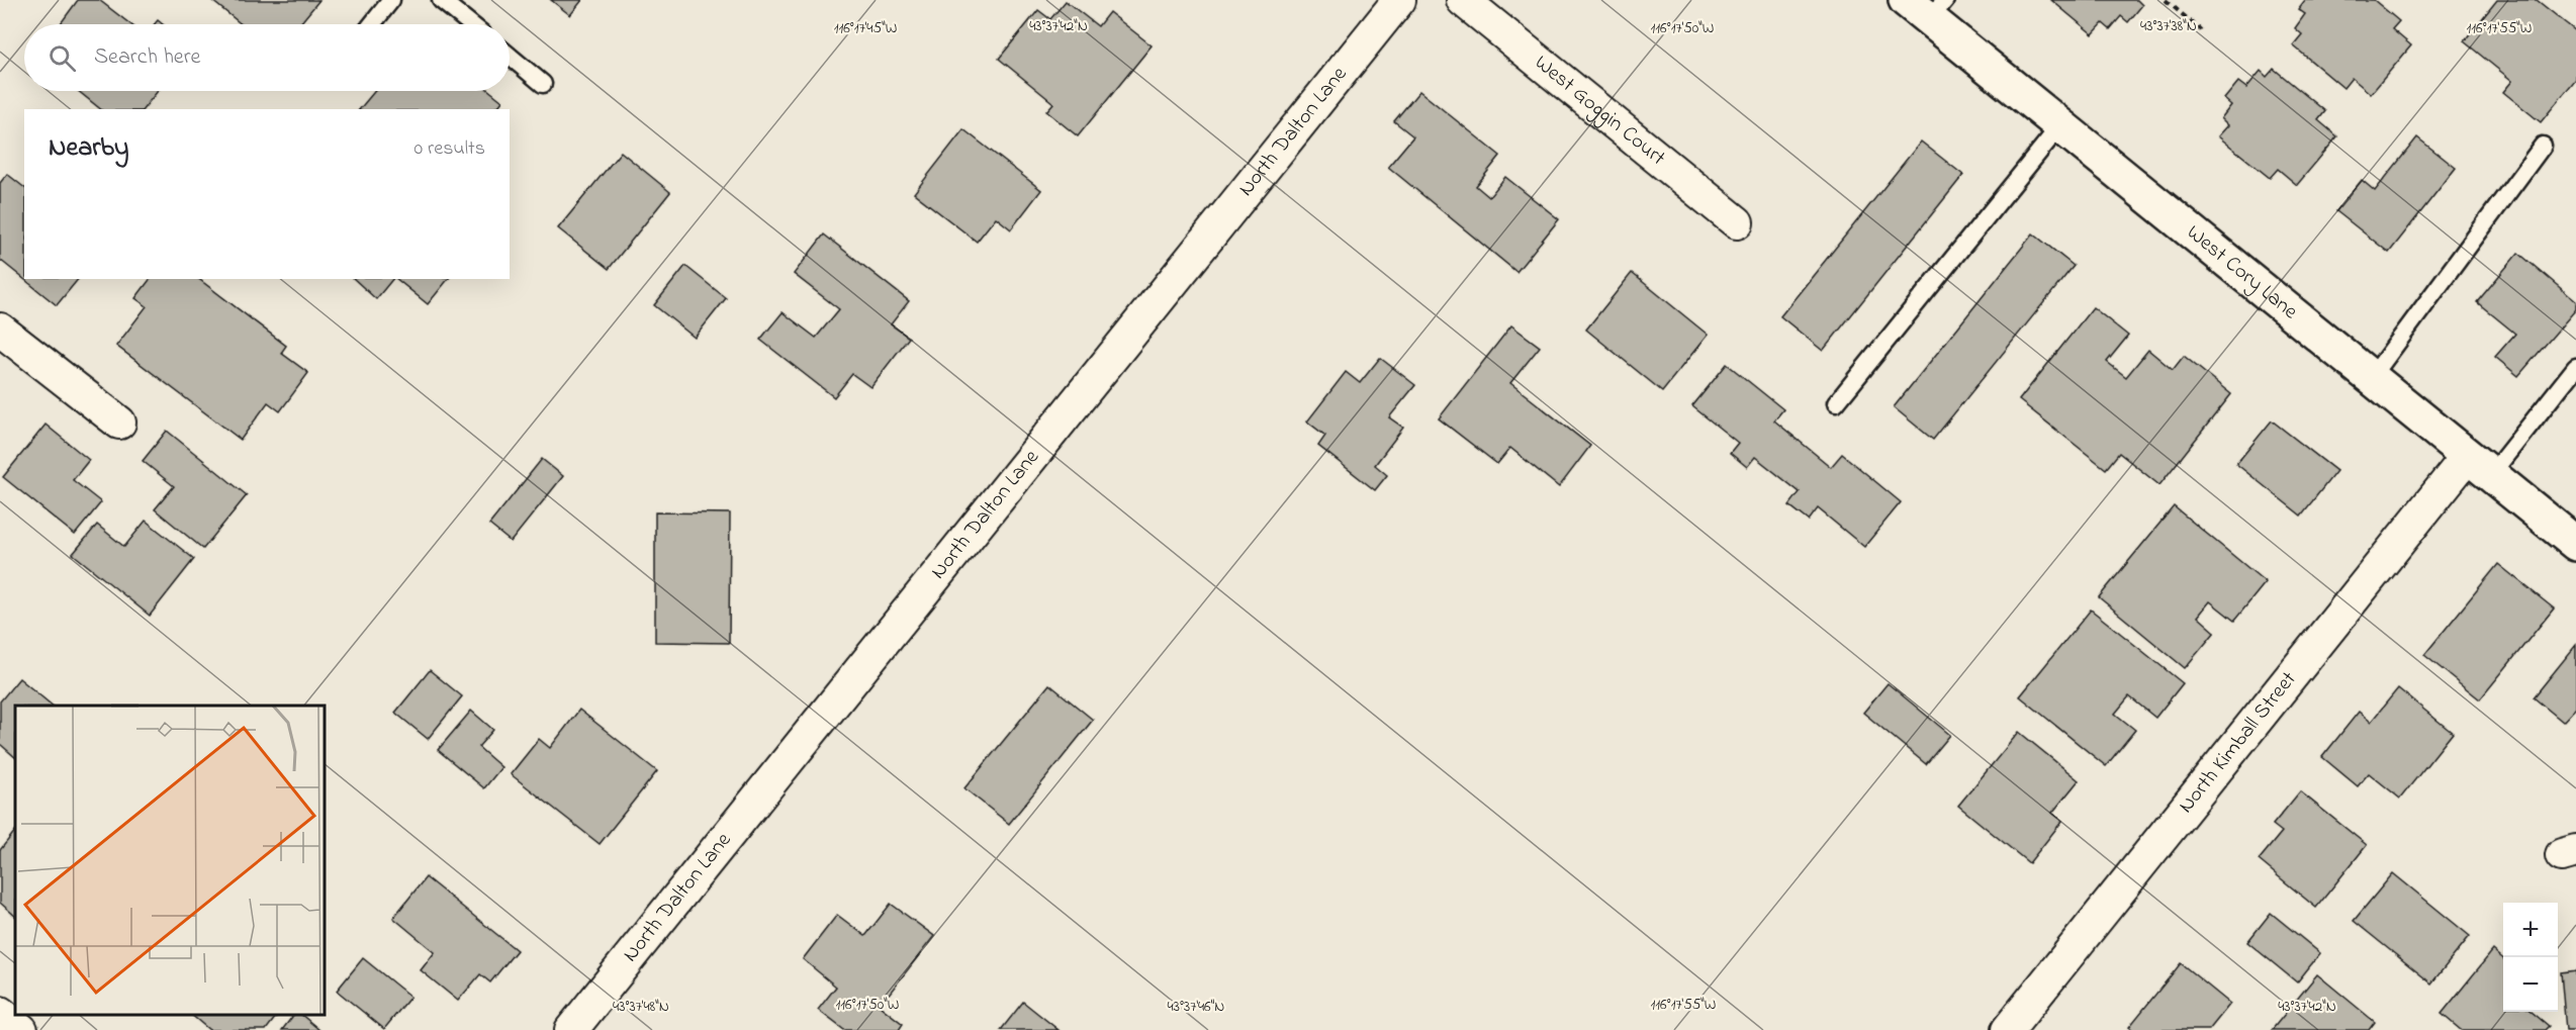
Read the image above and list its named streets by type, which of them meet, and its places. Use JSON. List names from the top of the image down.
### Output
{
  "streets": {
    "street": [
      "West Goggin Court",
      "North Dalton Lane",
      "West Cory Lane",
      "North Kimball Street"
    ]
  },
  "crossings": [
    ["West Cory Lane", "North Kimball Street"]
  ],
  "page": {
    "search": "Search here",
    "heading": ["Nearby", "0 results"],
    "map_buttons": ["+", "−"]
  },
  "coordinates": [
    "43°37'42\"N",
    "43°37'38\"N",
    "116°17'45\"W",
    "116°17'50\"W",
    "116°17'55\"W",
    "43°37'48\"N",
    "43°37'46\"N"
  ]
}
